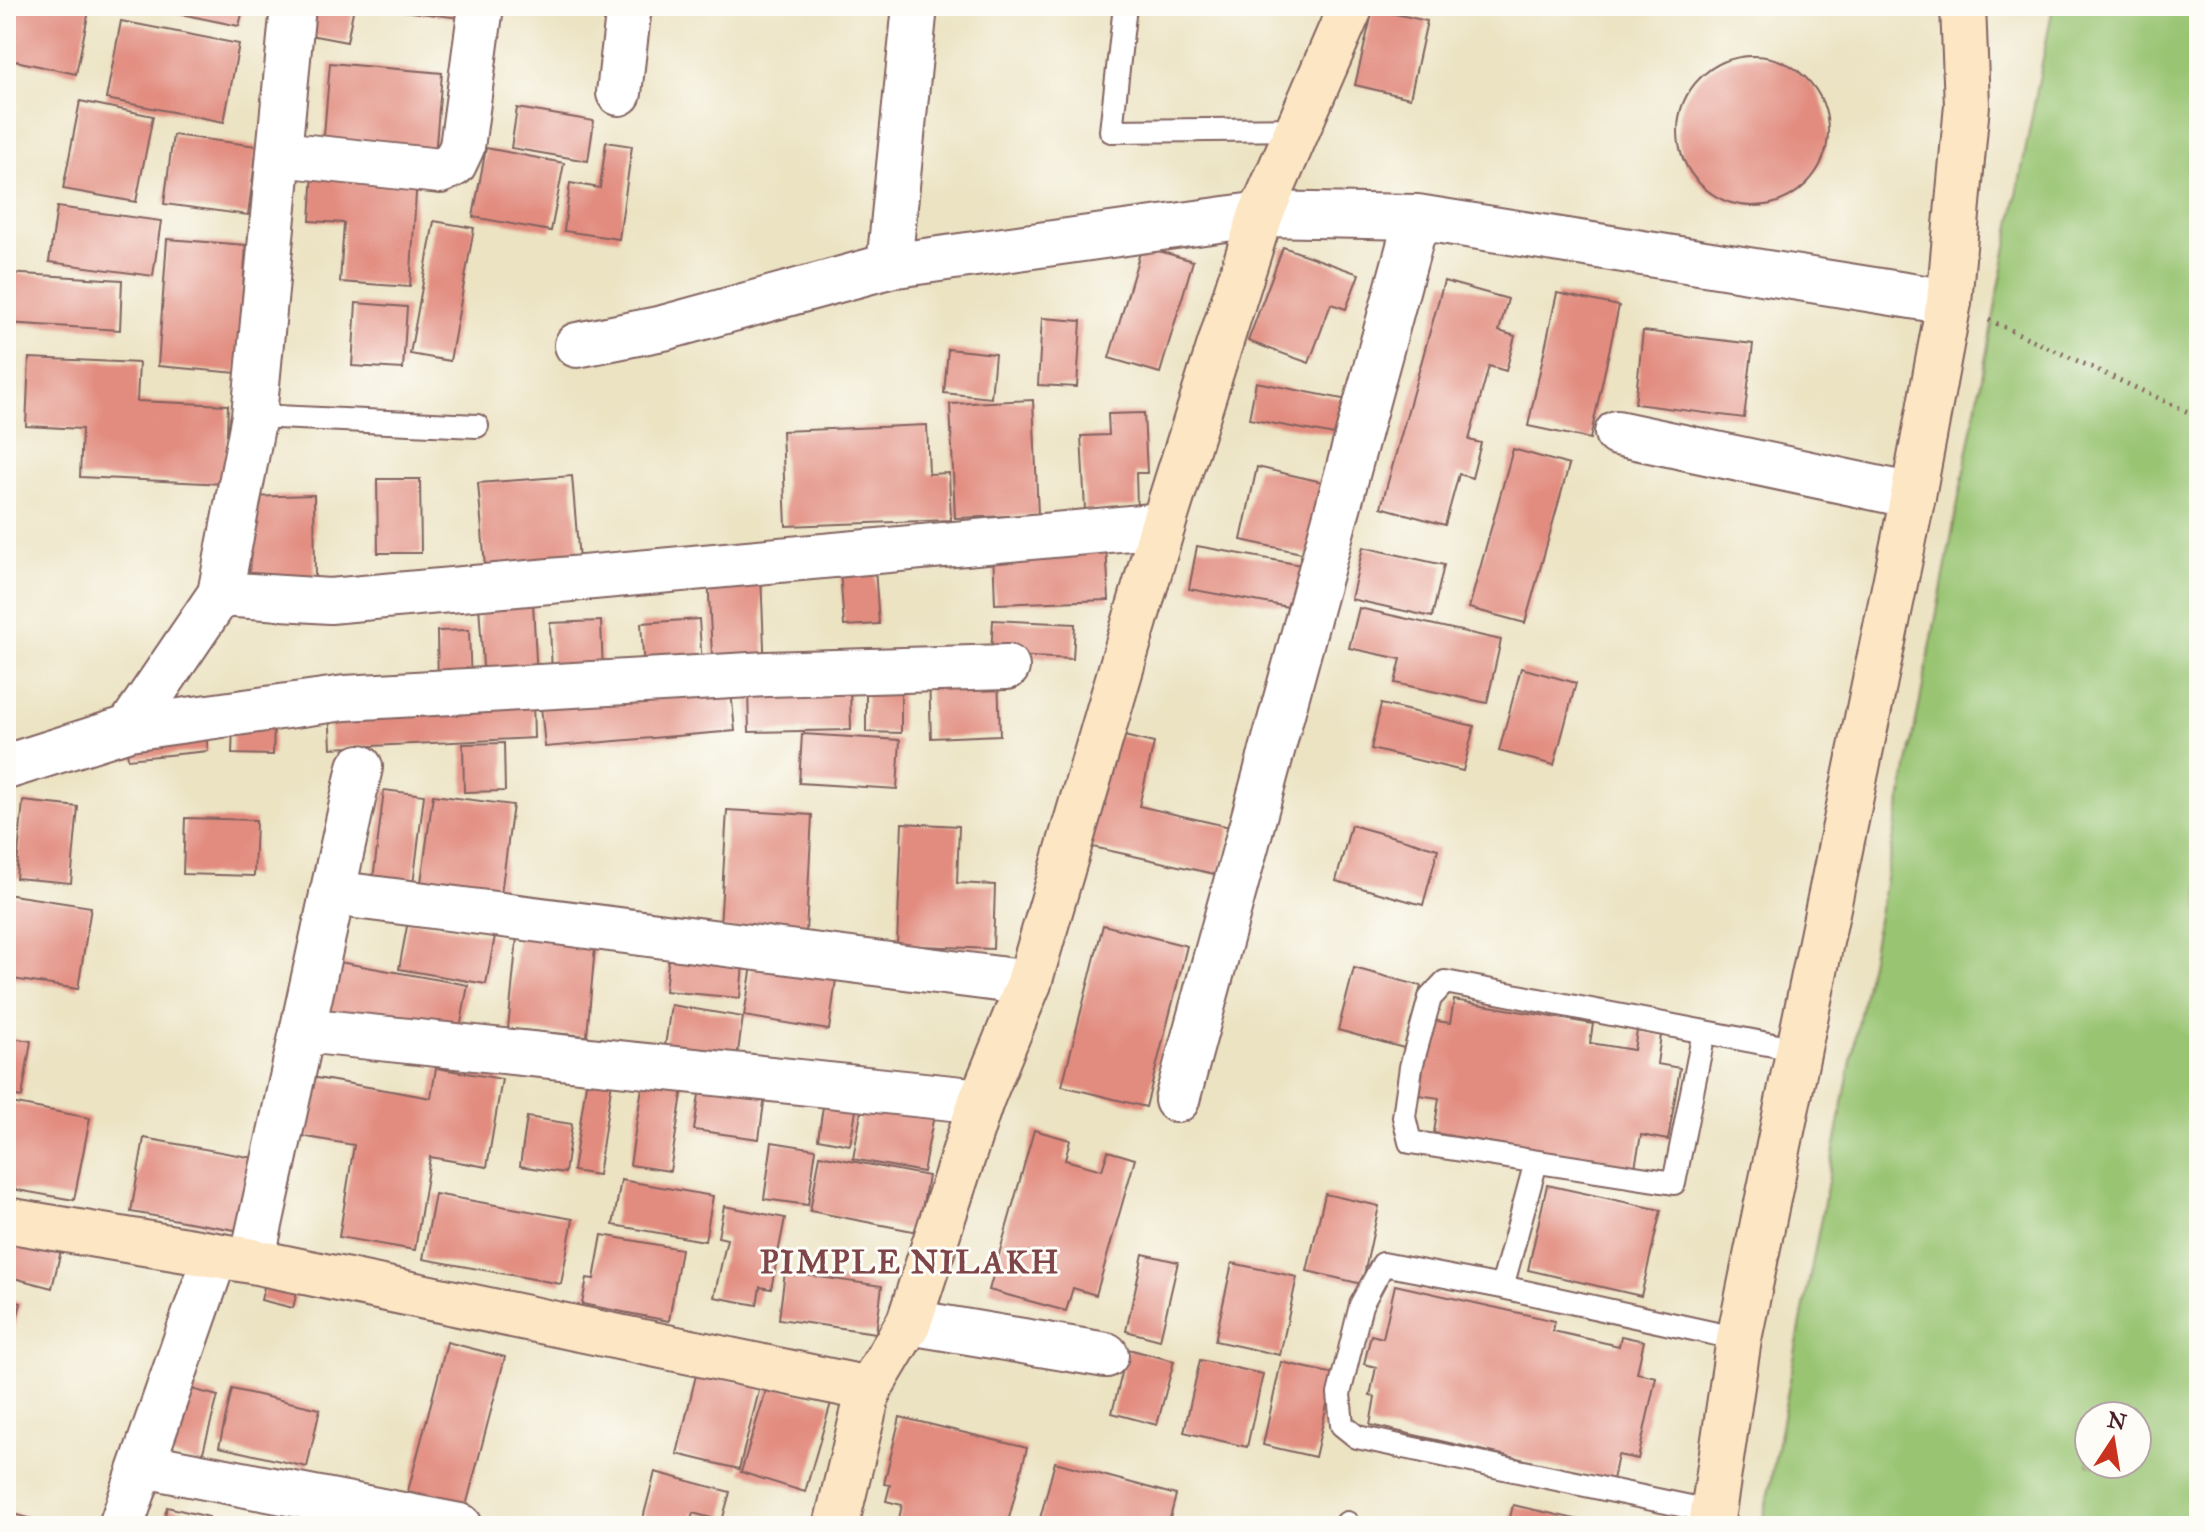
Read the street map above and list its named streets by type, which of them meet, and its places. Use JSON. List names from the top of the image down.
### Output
{
  "districts": ["PIMPLE NILAKH"],
  "north": "top"
}
